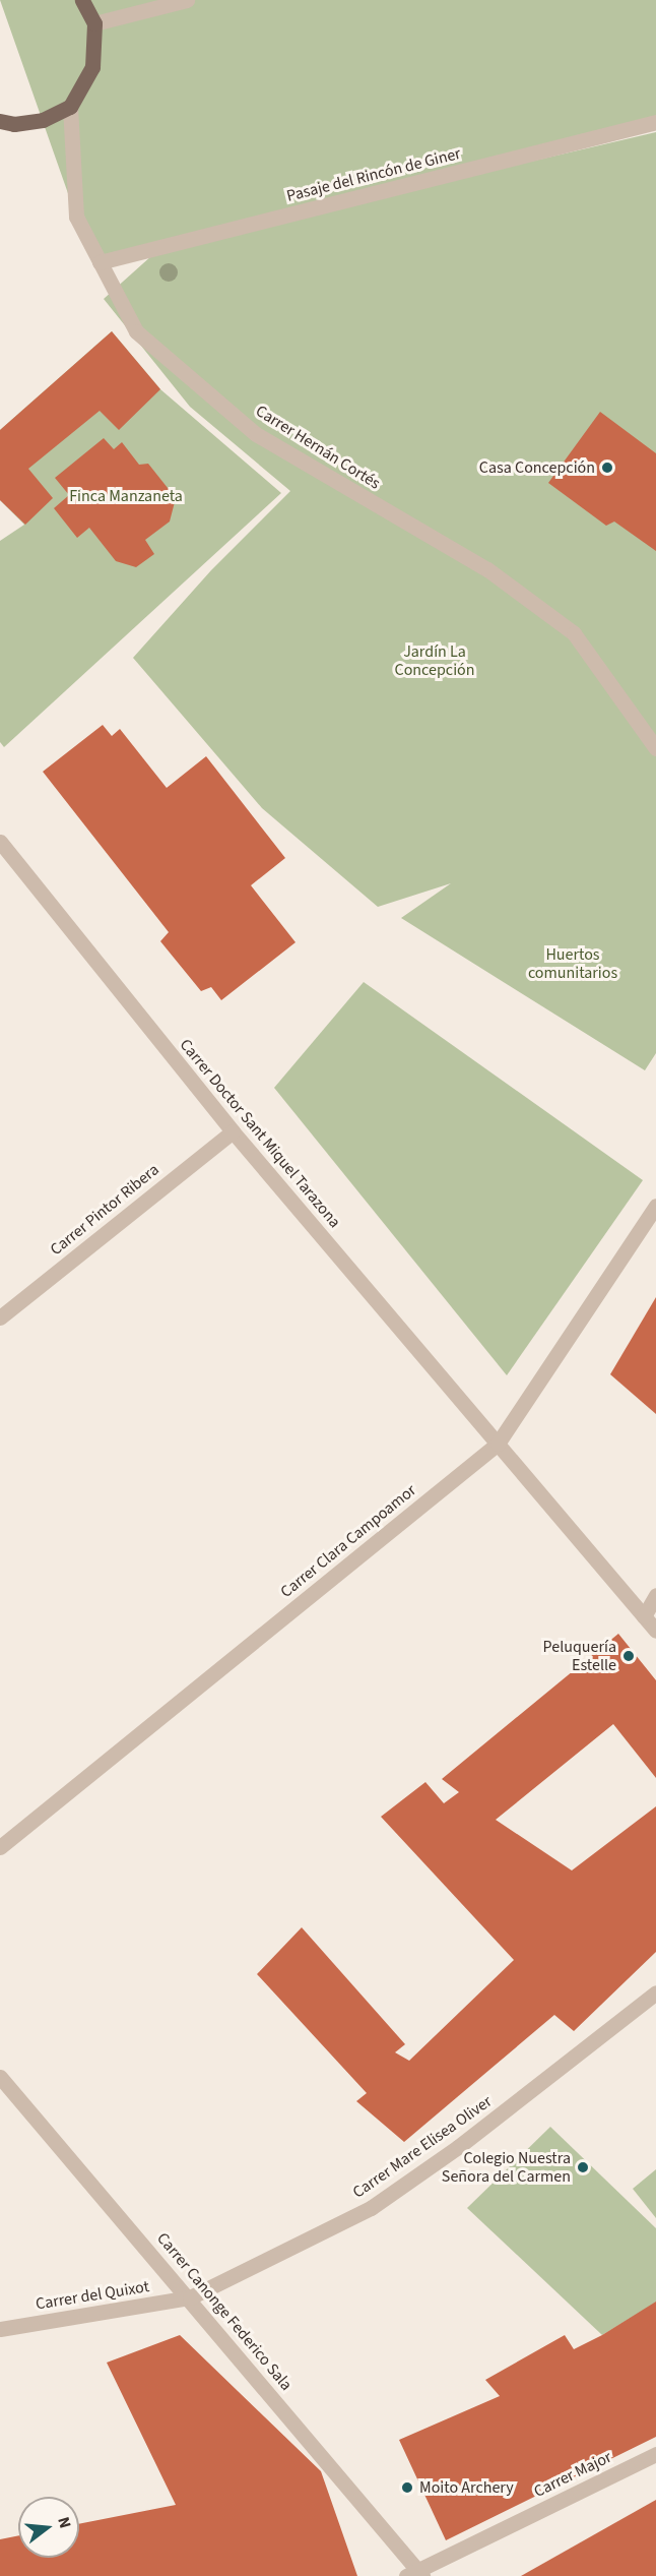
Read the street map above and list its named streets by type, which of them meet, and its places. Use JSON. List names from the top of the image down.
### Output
{
  "streets": {
    "street": [
      "Pasaje del Rincón de Giner",
      "Carrer Hernán Cortés",
      "Carrer Doctor Sant Miquel Tarazona",
      "Carrer Pintor Ribera",
      "Carrer Clara Campoamor",
      "Carrer Mare Elisea Oliver",
      "Carrer del Quixot",
      "Carrer Canonge Federico Sala",
      "Carrer Major"
    ]
  },
  "crossings": [
    ["Pasaje del Rincón de Giner", "Carrer Hernán Cortés"],
    ["Carrer Doctor Sant Miquel Tarazona", "Carrer Pintor Ribera"],
    ["Carrer Doctor Sant Miquel Tarazona", "Carrer Clara Campoamor"],
    ["Carrer Mare Elisea Oliver", "Carrer del Quixot"],
    ["Carrer Mare Elisea Oliver", "Carrer Canonge Federico Sala"],
    ["Carrer del Quixot", "Carrer Canonge Federico Sala"],
    ["Carrer Canonge Federico Sala", "Carrer Major"]
  ],
  "parks": ["Finca Manzaneta", "Jardín La Concepción", "Huertos comunitarios"],
  "places": [
    "Casa Concepción",
    "Peluquería Estelle",
    "Colegio Nuestra Señora del Carmen",
    "Moito Archery"
  ],
  "north": "right"
}
